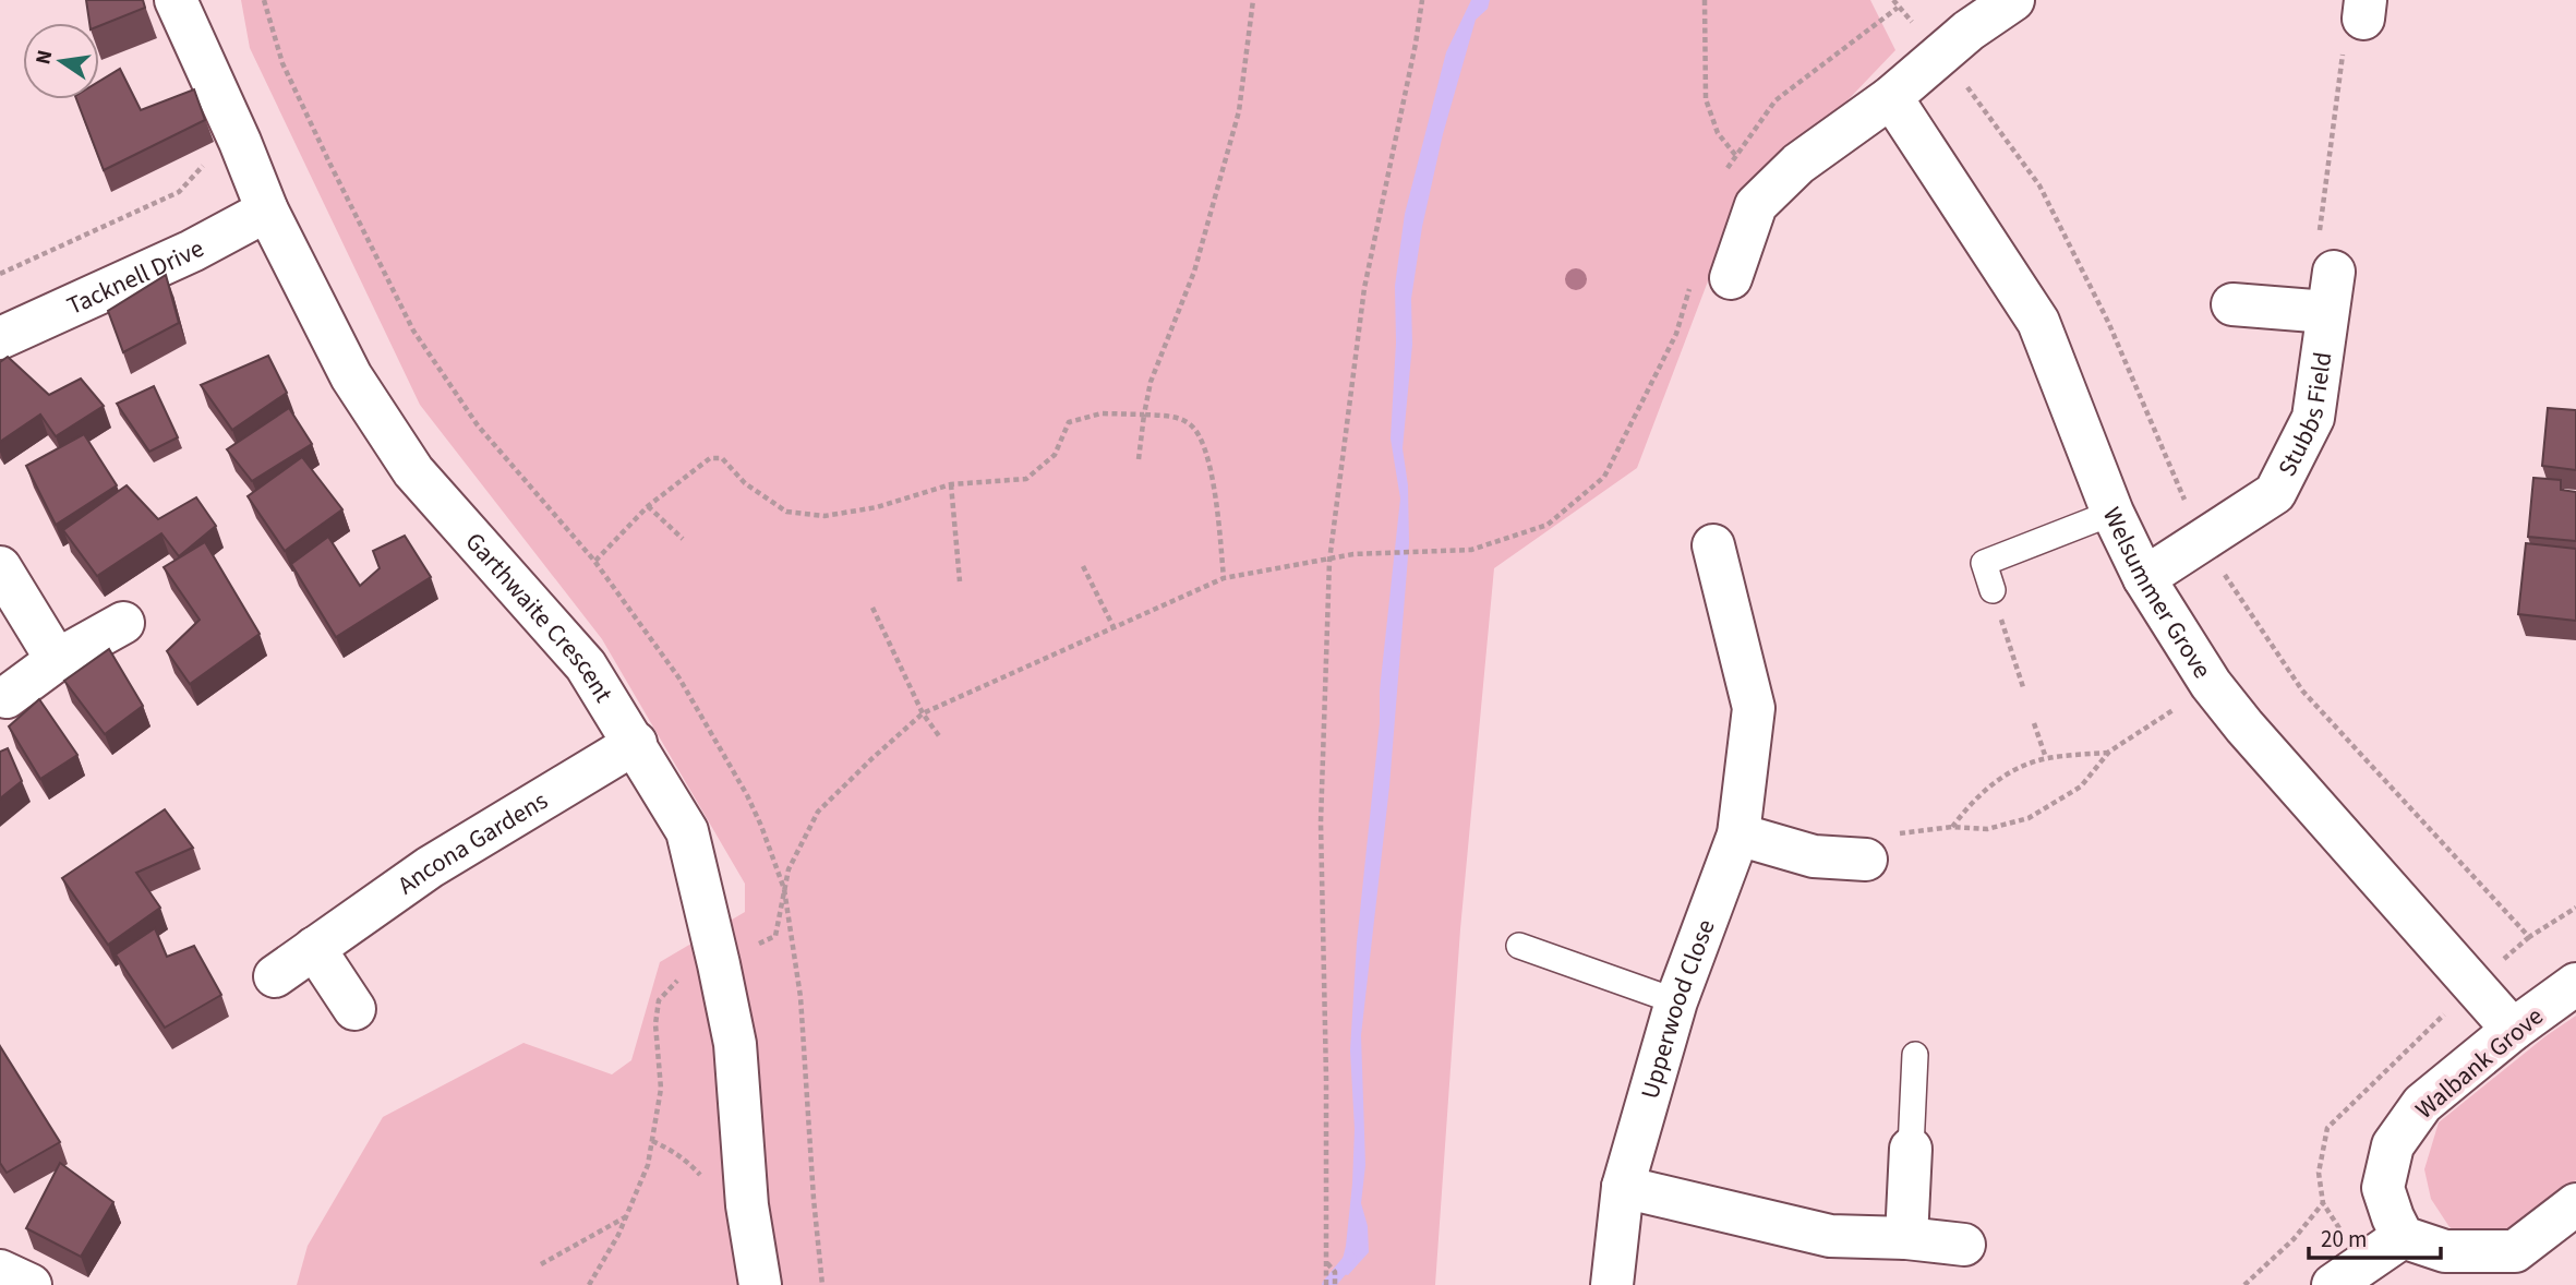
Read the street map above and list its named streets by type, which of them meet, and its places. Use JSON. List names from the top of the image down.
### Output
{
  "streets": {
    "street": [
      "Tacknell Drive",
      "Stubbs Field",
      "Welsummer Grove",
      "Garthwaite Crescent",
      "Ancona Gardens",
      "Upperwood Close",
      "Walbank Grove"
    ]
  },
  "crossings": [
    ["Tacknell Drive", "Garthwaite Crescent"],
    ["Stubbs Field", "Welsummer Grove"],
    ["Welsummer Grove", "Walbank Grove"],
    ["Garthwaite Crescent", "Ancona Gardens"]
  ],
  "scale_bar": "20 m",
  "north": "left"
}
